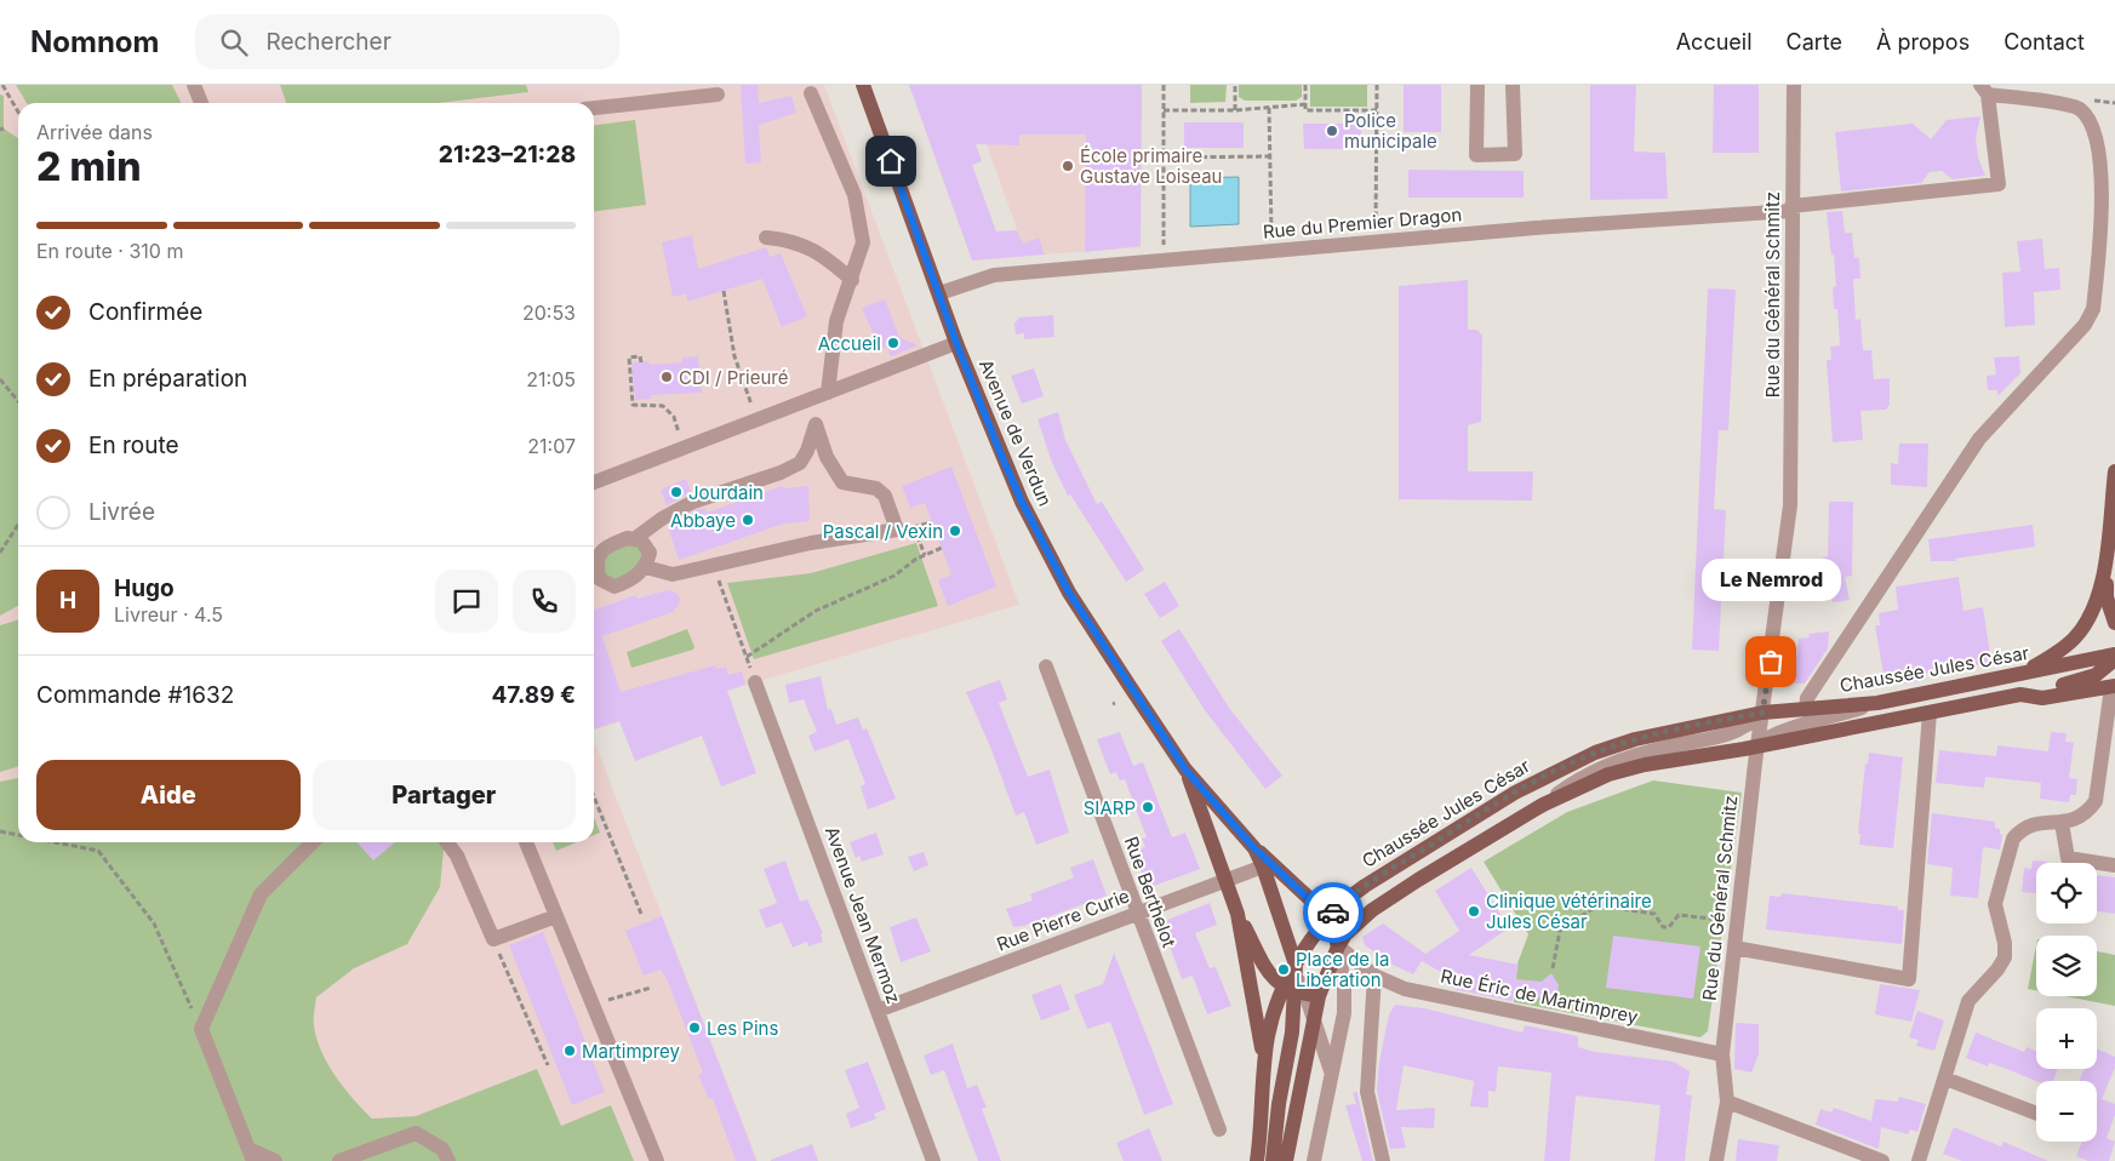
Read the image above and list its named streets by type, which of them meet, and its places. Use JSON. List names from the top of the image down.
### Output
{
  "streets": {
    "main road": ["Avenue de Verdun", "Chaussée Jules César"],
    "street": [
      "Rue du Premier Dragon",
      "Rue du Général Schmitz",
      "Rue Berthelot",
      "Avenue Jean Mermoz",
      "Rue Pierre Curie",
      "Rue Éric de Martimprey"
    ]
  },
  "crossings": [
    ["Rue du Premier Dragon", "Rue du Général Schmitz"],
    ["Rue du Premier Dragon", "Avenue de Verdun"],
    ["Rue du Général Schmitz", "Chaussée Jules César"],
    ["Rue du Général Schmitz", "Rue Éric de Martimprey"],
    ["Avenue de Verdun", "Chaussée Jules César"],
    ["Avenue de Verdun", "Rue Pierre Curie"],
    ["Rue Berthelot", "Rue Pierre Curie"],
    ["Avenue Jean Mermoz", "Rue Pierre Curie"]
  ],
  "places": [
    "Police municipale",
    "École primaire Gustave Loiseau",
    "Accueil",
    "CDI / Prieuré",
    "Jourdain",
    "Abbaye",
    "Pascal / Vexin",
    "Le Nemrod",
    "SIARP",
    "Clinique vétérinaire Jules César",
    "Place de la Libération",
    "Les Pins",
    "Martimprey"
  ],
  "page": {
    "header": "Nomnom",
    "search": "Rechercher",
    "nav": [
      "Accueil",
      "Carte",
      "À propos",
      "Contact"
    ],
    "heading": ["2 min", "Arrivée dans", "21:23–21:28"],
    "panel": [
      "Hugo",
      "Livreur · 4.5",
      "Commande #1632",
      "47.89 €"
    ],
    "bar": "En route · 310 m",
    "list": [
      ["Confirmée", "20:53"],
      ["En préparation", "21:05"],
      ["En route", "21:07"],
      "Livrée"
    ],
    "bubble": "Le Nemrod",
    "round": "H",
    "buttons": ["Aide", "Partager"],
    "map_buttons": ["+", "−"]
  }
}
